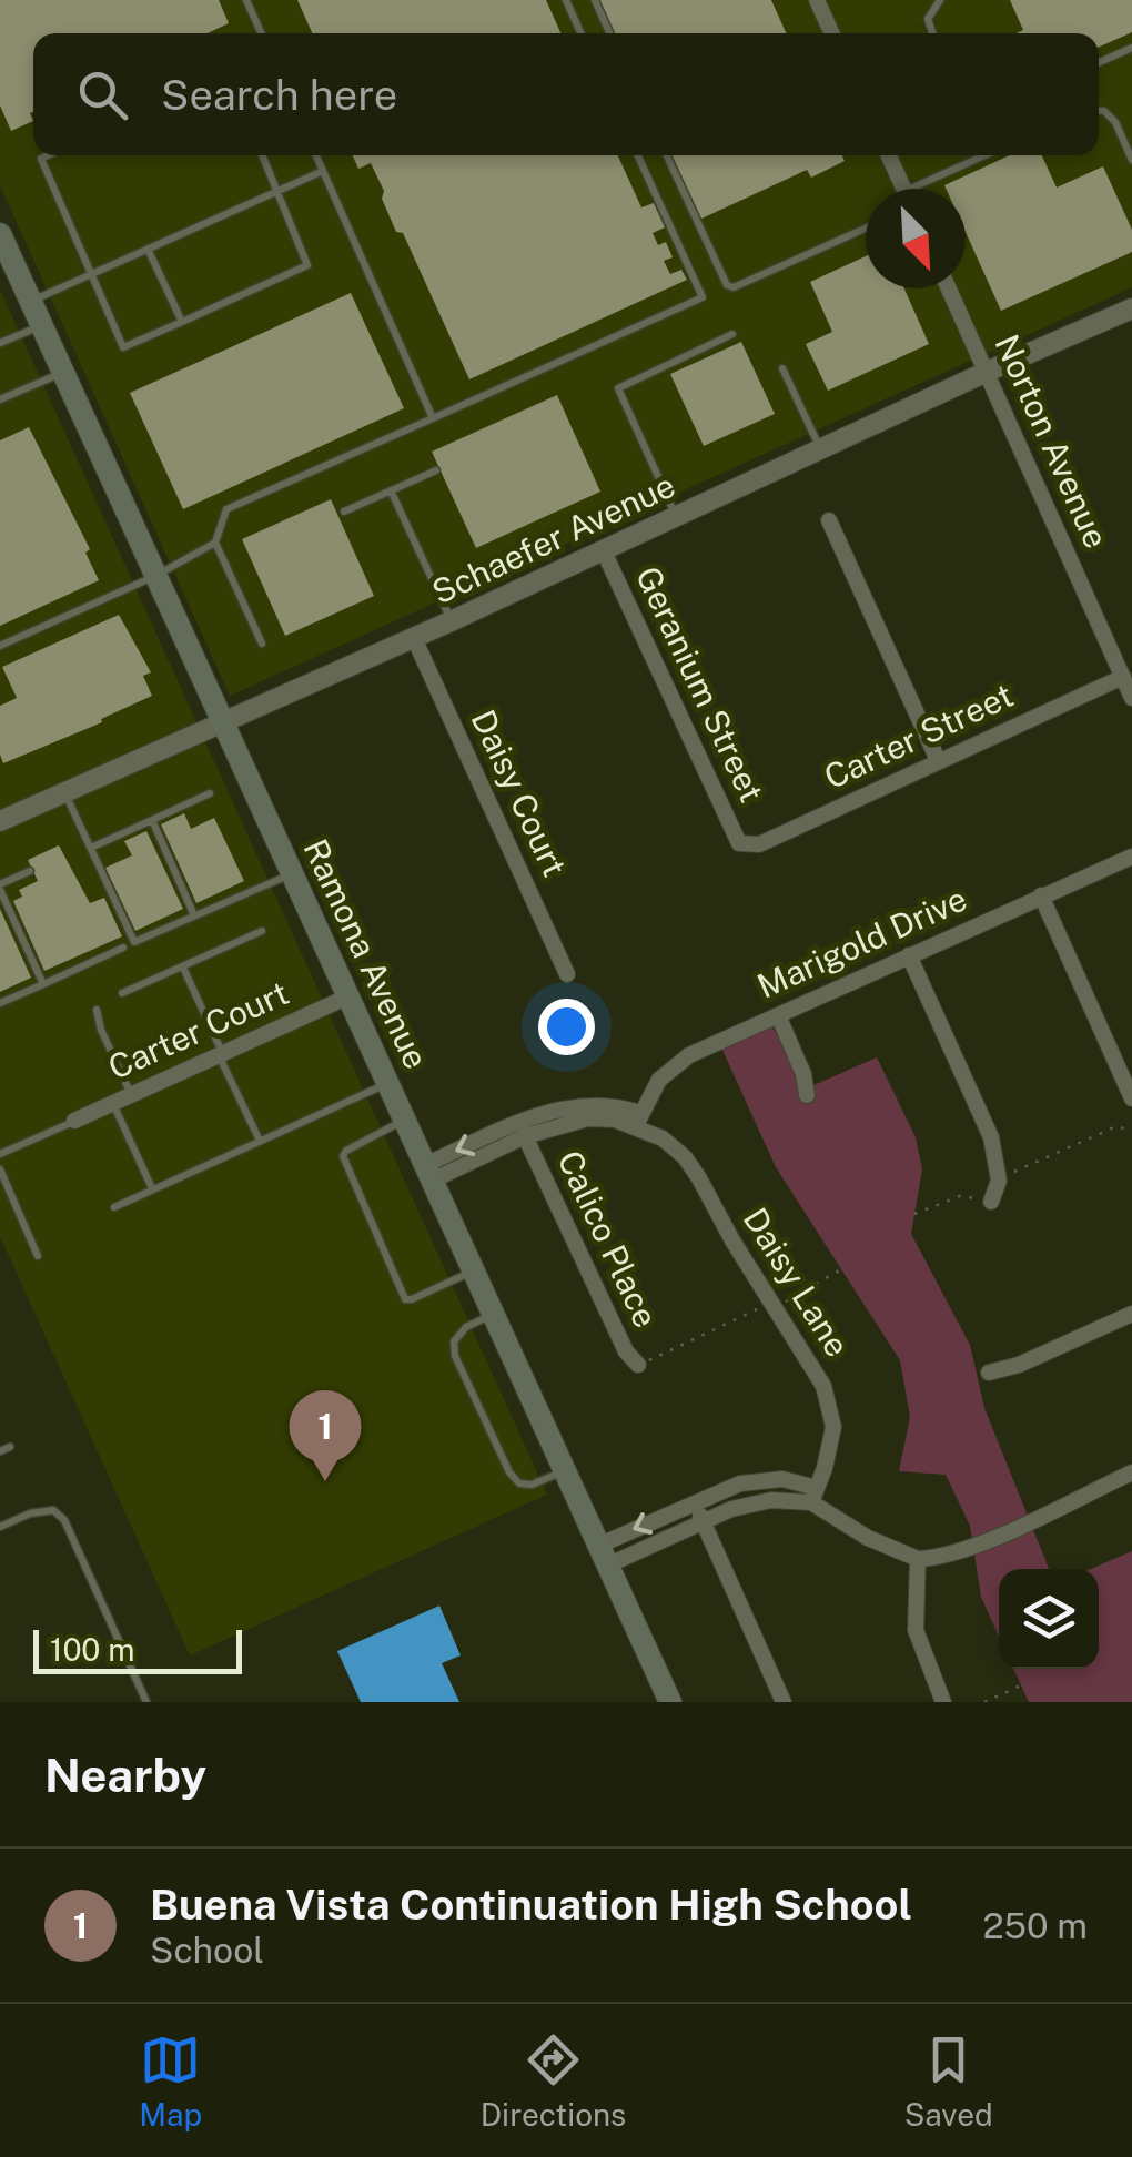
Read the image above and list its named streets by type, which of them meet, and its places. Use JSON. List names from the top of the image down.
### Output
{
  "streets": {
    "main road": ["Ramona Avenue"],
    "street": [
      "Norton Avenue",
      "Schaefer Avenue",
      "Geranium Street",
      "Carter Street",
      "Daisy Court",
      "Marigold Drive",
      "Carter Court",
      "Calico Place",
      "Daisy Lane"
    ]
  },
  "crossings": [
    ["Norton Avenue", "Schaefer Avenue"],
    ["Norton Avenue", "Carter Street"],
    ["Schaefer Avenue", "Geranium Street"],
    ["Schaefer Avenue", "Daisy Court"],
    ["Schaefer Avenue", "Ramona Avenue"],
    ["Geranium Street", "Carter Street"],
    ["Marigold Drive", "Daisy Lane"],
    ["Ramona Avenue", "Carter Court"]
  ],
  "scale_bar": "100 m",
  "north": "bottom right",
  "page": {
    "search": "Search here",
    "pins": "1",
    "scale": "100 m",
    "heading": "Nearby",
    "list": [
      {
        "mark": "1",
        "name": "Buena Vista Continuation High School",
        "note": "School",
        "value": "250 m"
      }
    ],
    "nav": ["Map", "Directions", "Saved"]
  }
}
